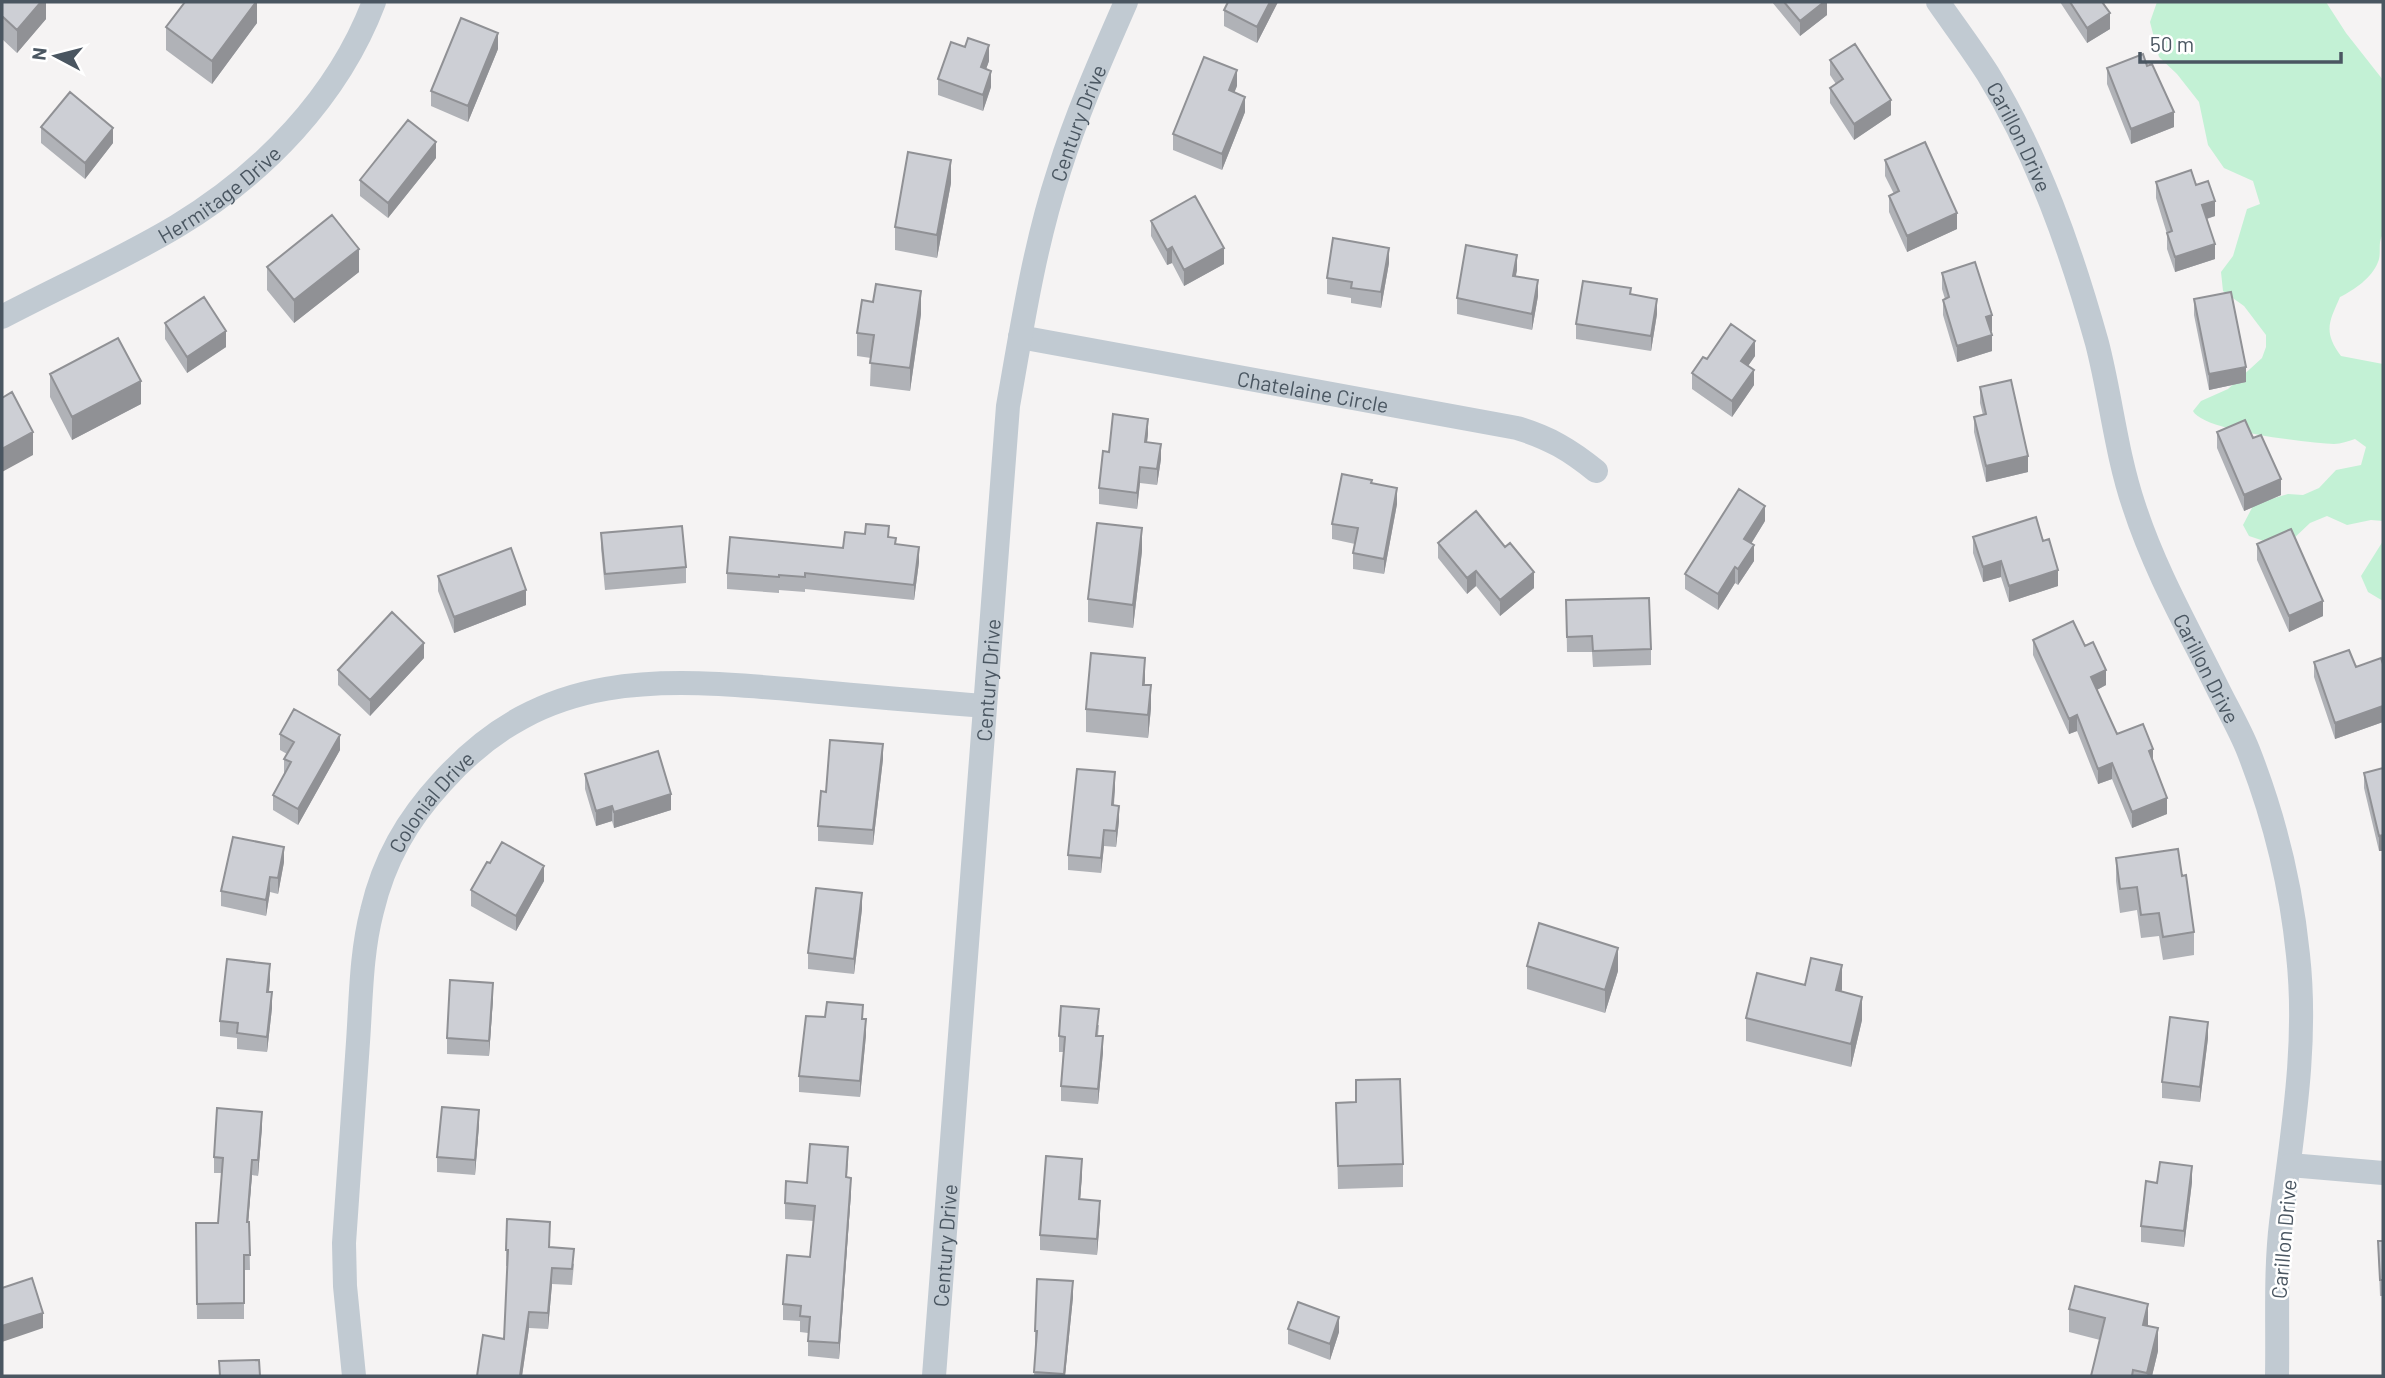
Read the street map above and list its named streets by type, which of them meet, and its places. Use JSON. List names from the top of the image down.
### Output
{
  "streets": {
    "street": [
      "Century Drive",
      "Carillon Drive",
      "Hermitage Drive",
      "Chatelaine Circle",
      "Colonial Drive"
    ]
  },
  "crossings": [
    ["Century Drive", "Chatelaine Circle"],
    ["Century Drive", "Colonial Drive"]
  ],
  "scale_bar": "50 m",
  "north": "left"
}
